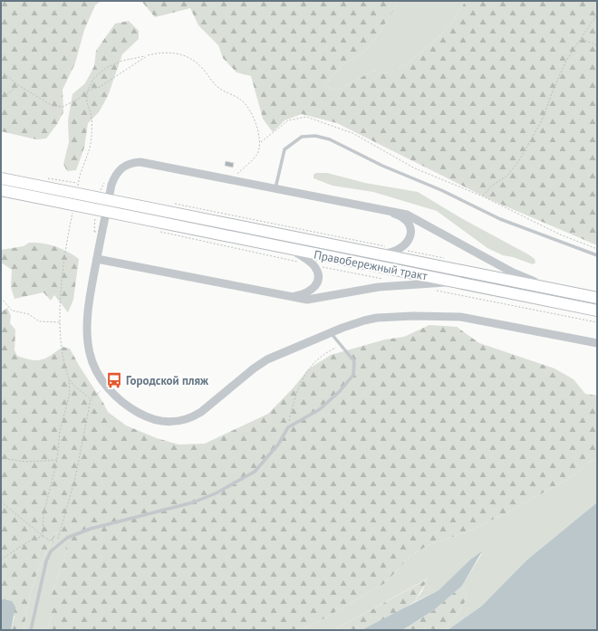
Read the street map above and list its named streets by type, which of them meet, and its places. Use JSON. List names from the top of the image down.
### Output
{
  "streets": {
    "highway": ["Правобережный тракт"]
  },
  "places": {
    "bus stop": ["Городской пляж"]
  }
}
